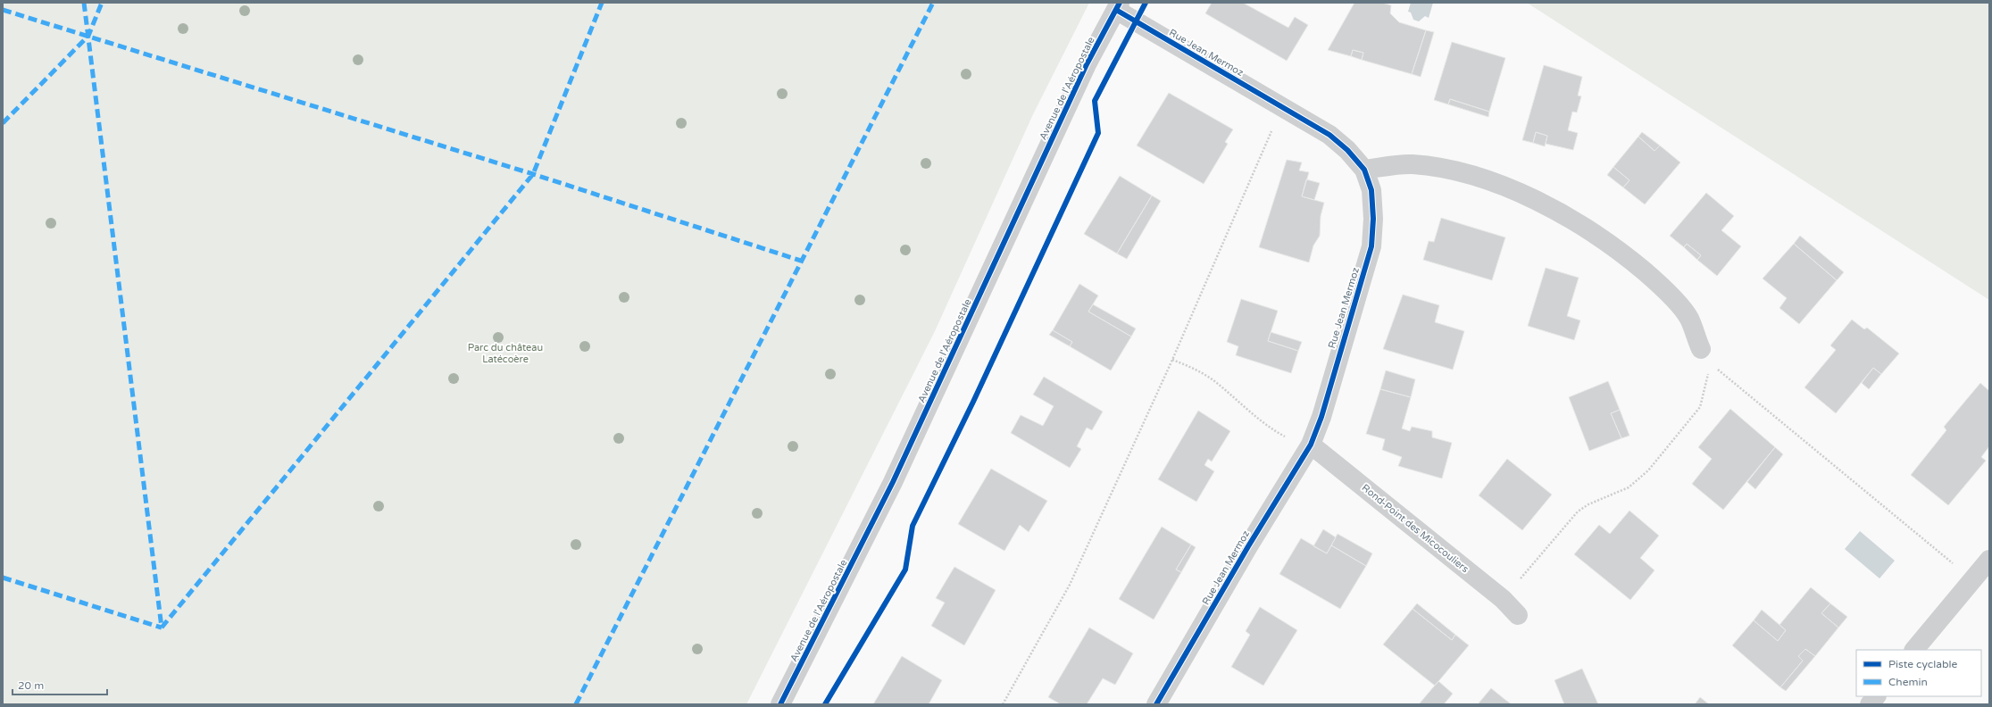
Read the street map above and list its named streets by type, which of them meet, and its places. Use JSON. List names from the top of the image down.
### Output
{
  "streets": {
    "street": ["Rue Jean Mermoz", "Avenue de l'Aéropostale", "Rond-Point des Micocouliers"]
  },
  "crossings": [
    ["Rue Jean Mermoz", "Avenue de l'Aéropostale"],
    ["Rue Jean Mermoz", "Rond-Point des Micocouliers"]
  ],
  "parks": ["Parc du château Latécoère"],
  "legend": ["Piste cyclable", "Chemin"],
  "scale_bar": "20 m"
}
